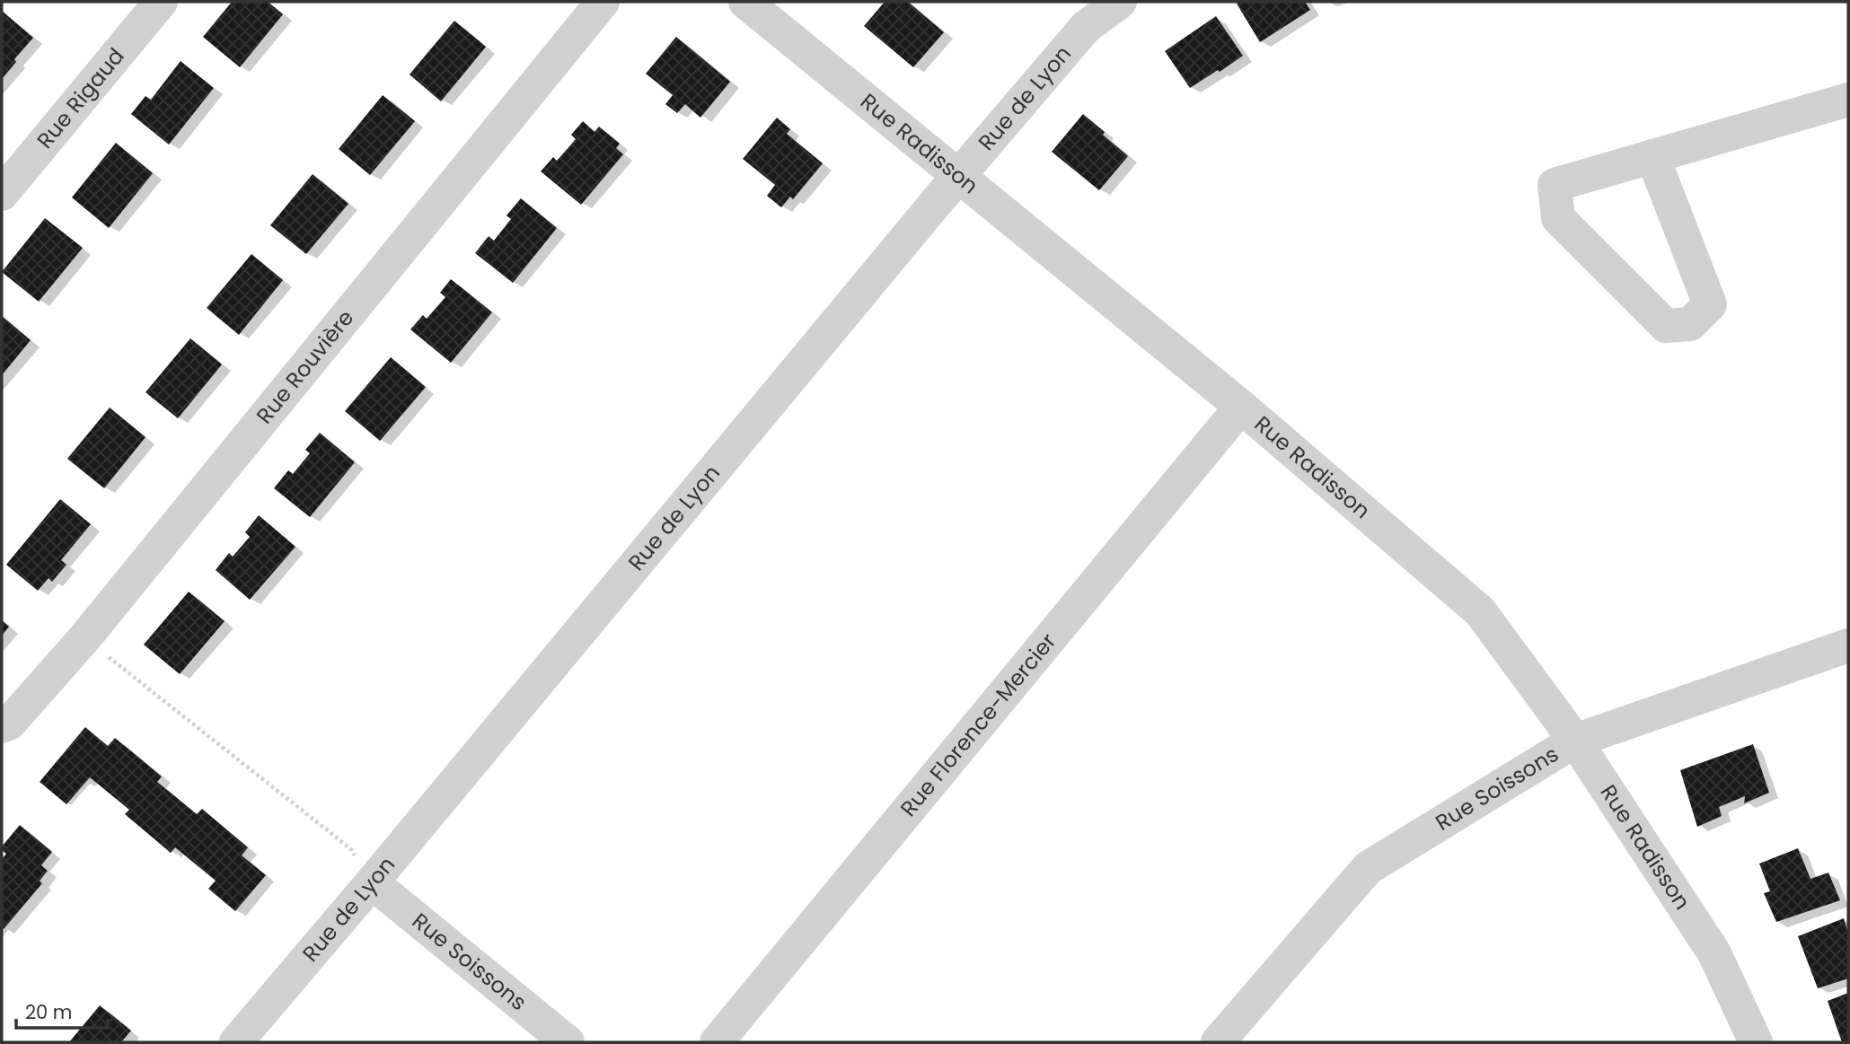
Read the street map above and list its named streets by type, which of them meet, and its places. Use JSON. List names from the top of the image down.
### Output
{
  "streets": {
    "street": [
      "Rue Rigaud",
      "Rue de Lyon",
      "Rue Radisson",
      "Rue Rouvière",
      "Rue Florence-Mercier",
      "Rue Soissons"
    ]
  },
  "crossings": [
    ["Rue de Lyon", "Rue Radisson"],
    ["Rue de Lyon", "Rue Soissons"],
    ["Rue Radisson", "Rue Florence-Mercier"],
    ["Rue Radisson", "Rue Soissons"]
  ],
  "scale_bar": "20 m"
}
